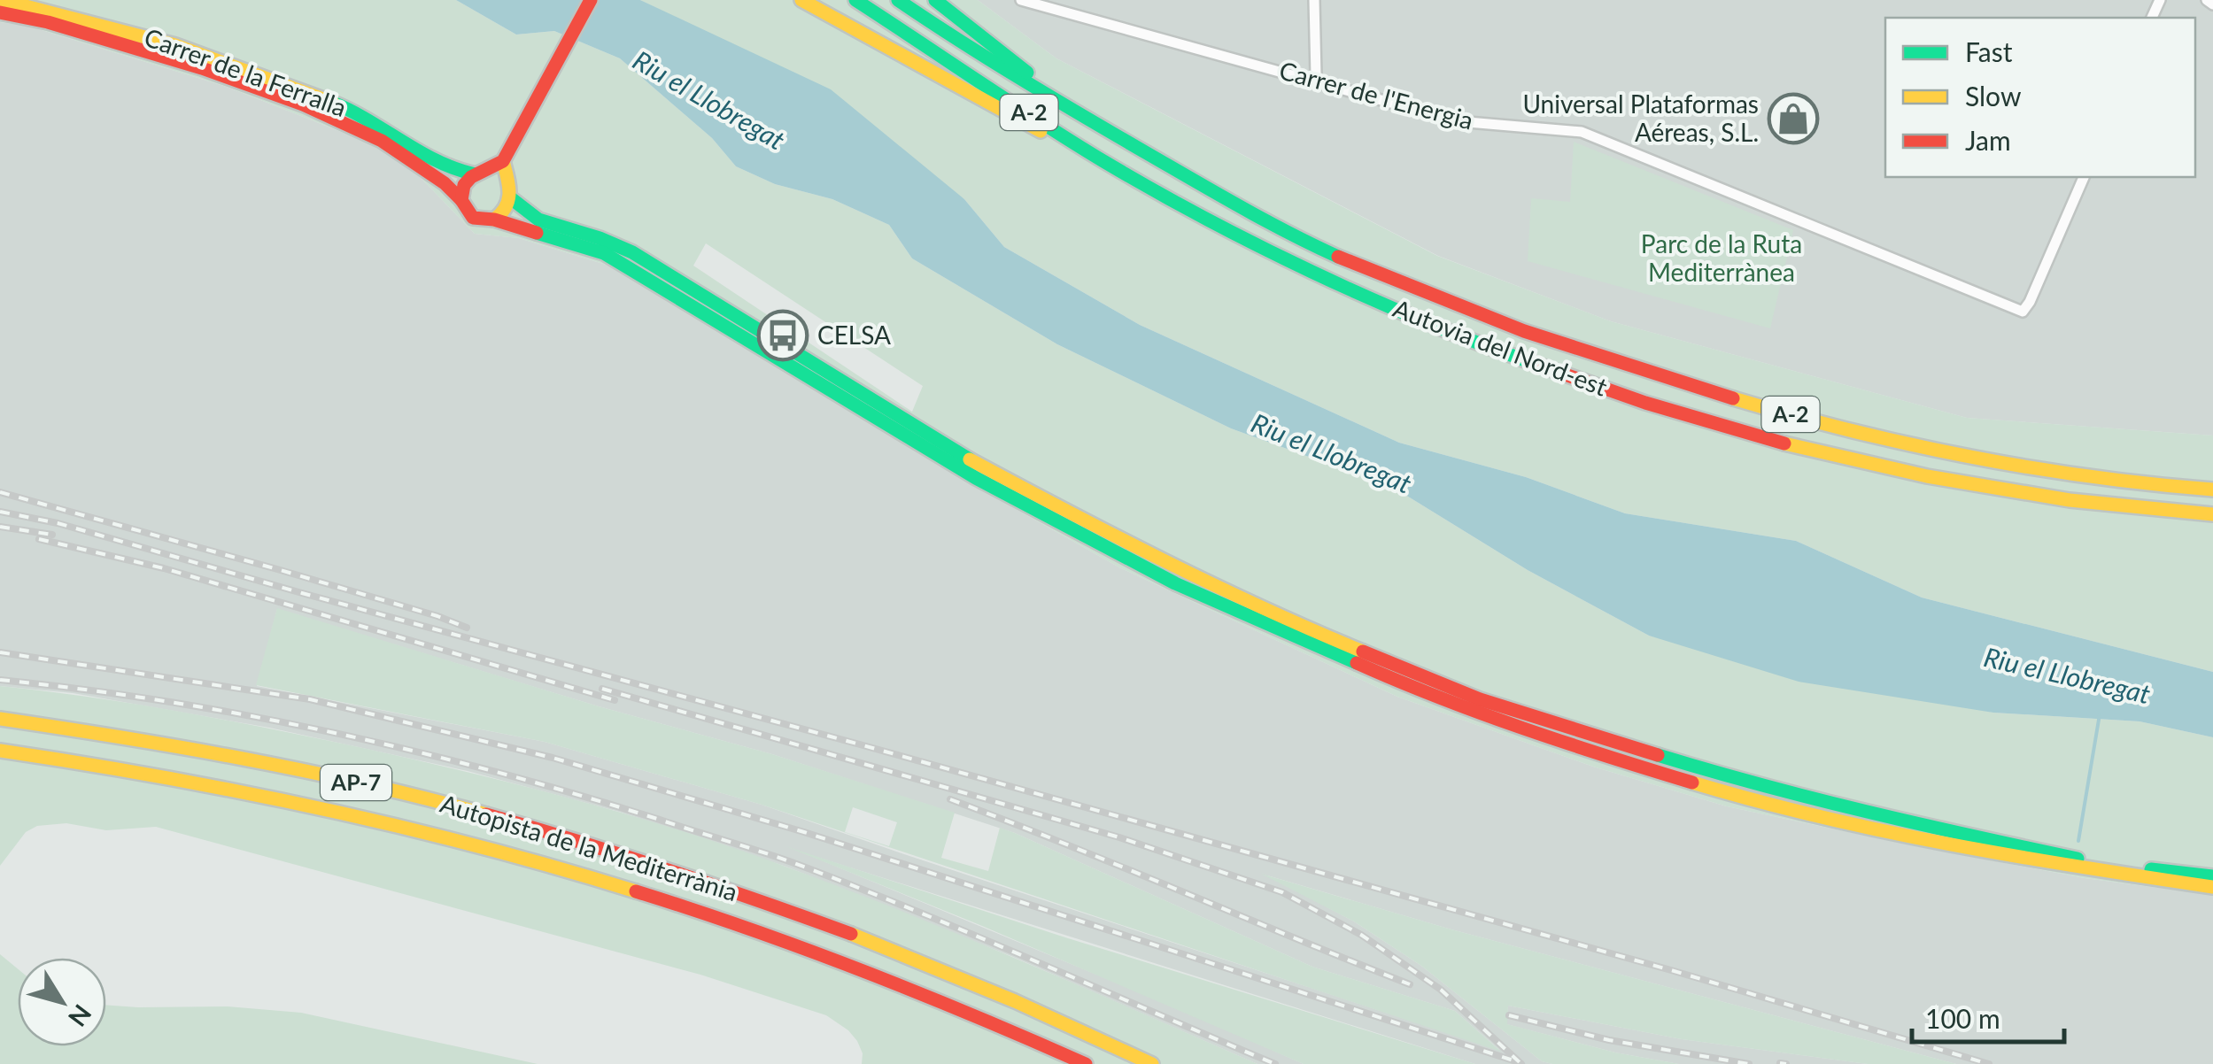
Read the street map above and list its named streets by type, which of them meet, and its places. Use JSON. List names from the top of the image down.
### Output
{
  "streets": {
    "main road": [
      "Carrer de la Ferralla",
      "A-2",
      "Autovia del Nord-est",
      "AP-7",
      "Autopista de la Mediterrània"
    ],
    "street": ["Carrer de l'Energia"]
  },
  "water": ["Riu el Llobregat"],
  "parks": ["Parc de la Ruta Mediterrànea"],
  "places": {
    "shop": ["Universal Plataformas Aéreas, S.L."],
    "bus stop": ["CELSA"]
  },
  "legend": ["Fast", "Slow", "Jam"],
  "scale_bar": "100 m",
  "north": "bottom right"
}
